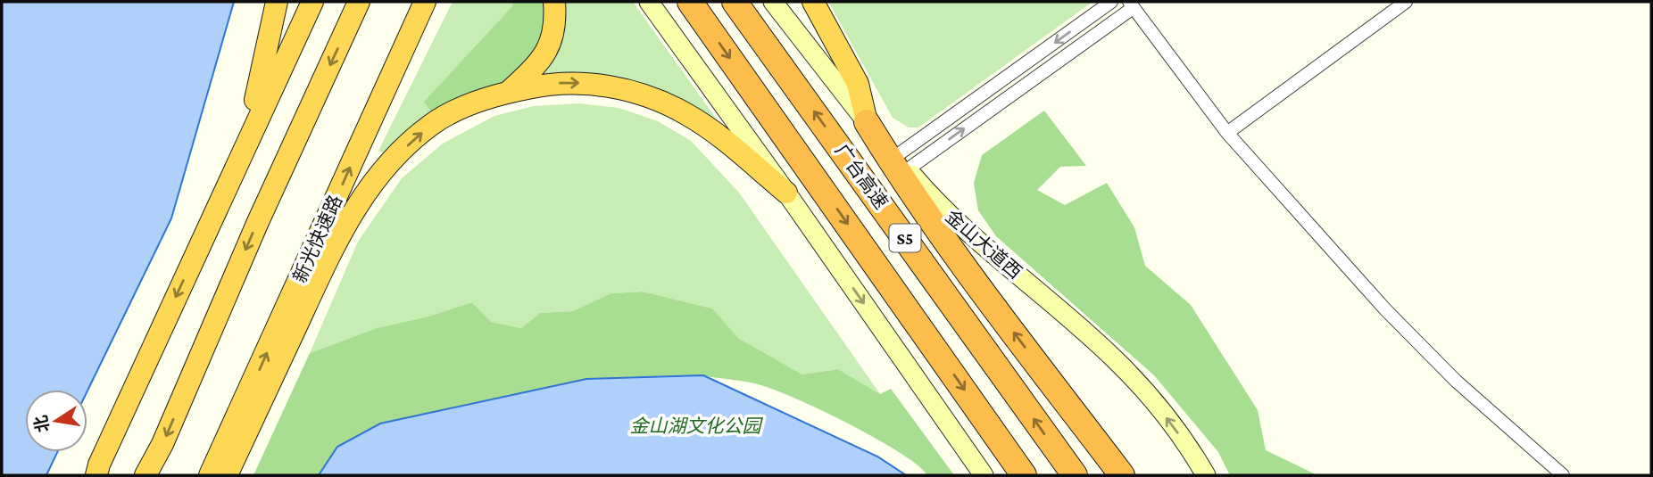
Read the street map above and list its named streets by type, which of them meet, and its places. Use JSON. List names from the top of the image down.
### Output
{
  "streets": {
    "highway": ["广台高速", "S5", "新光快速路"],
    "main road": ["金山大道西"]
  },
  "parks": ["金山湖文化公园"],
  "north": "left"
}
